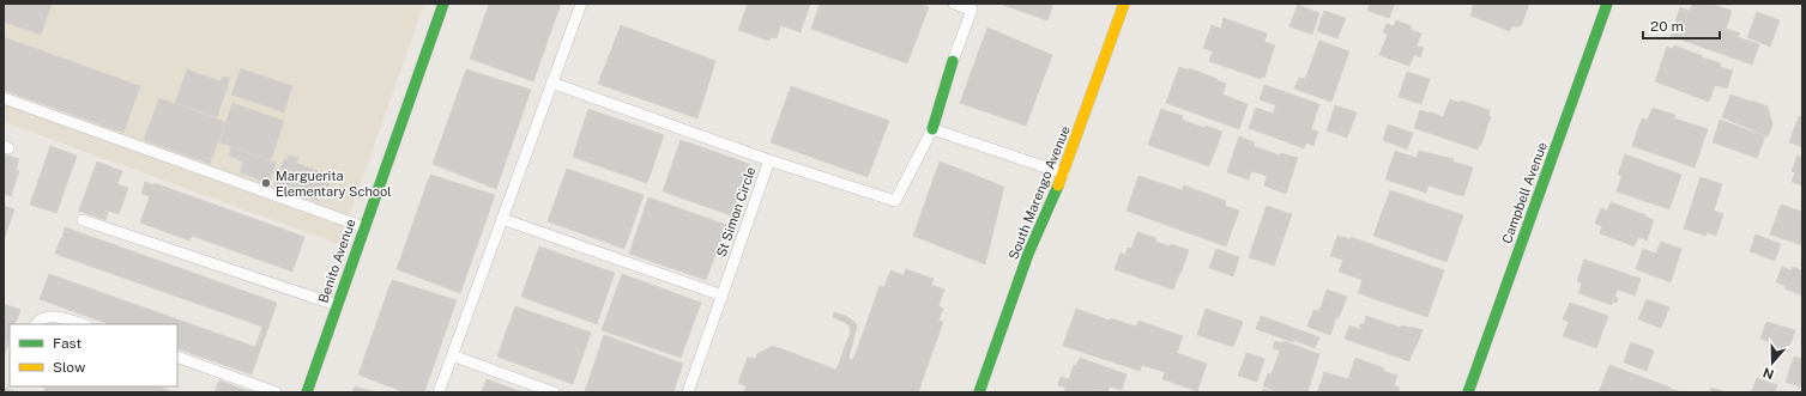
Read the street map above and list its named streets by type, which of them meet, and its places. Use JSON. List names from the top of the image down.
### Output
{
  "streets": {
    "street": [
      "South Marengo Avenue",
      "Campbell Avenue",
      "St Simon Circle",
      "Benito Avenue"
    ]
  },
  "places": ["Marguerita Elementary School"],
  "legend": ["Fast", "Slow"],
  "scale_bar": "20 m",
  "north": "bottom"
}
